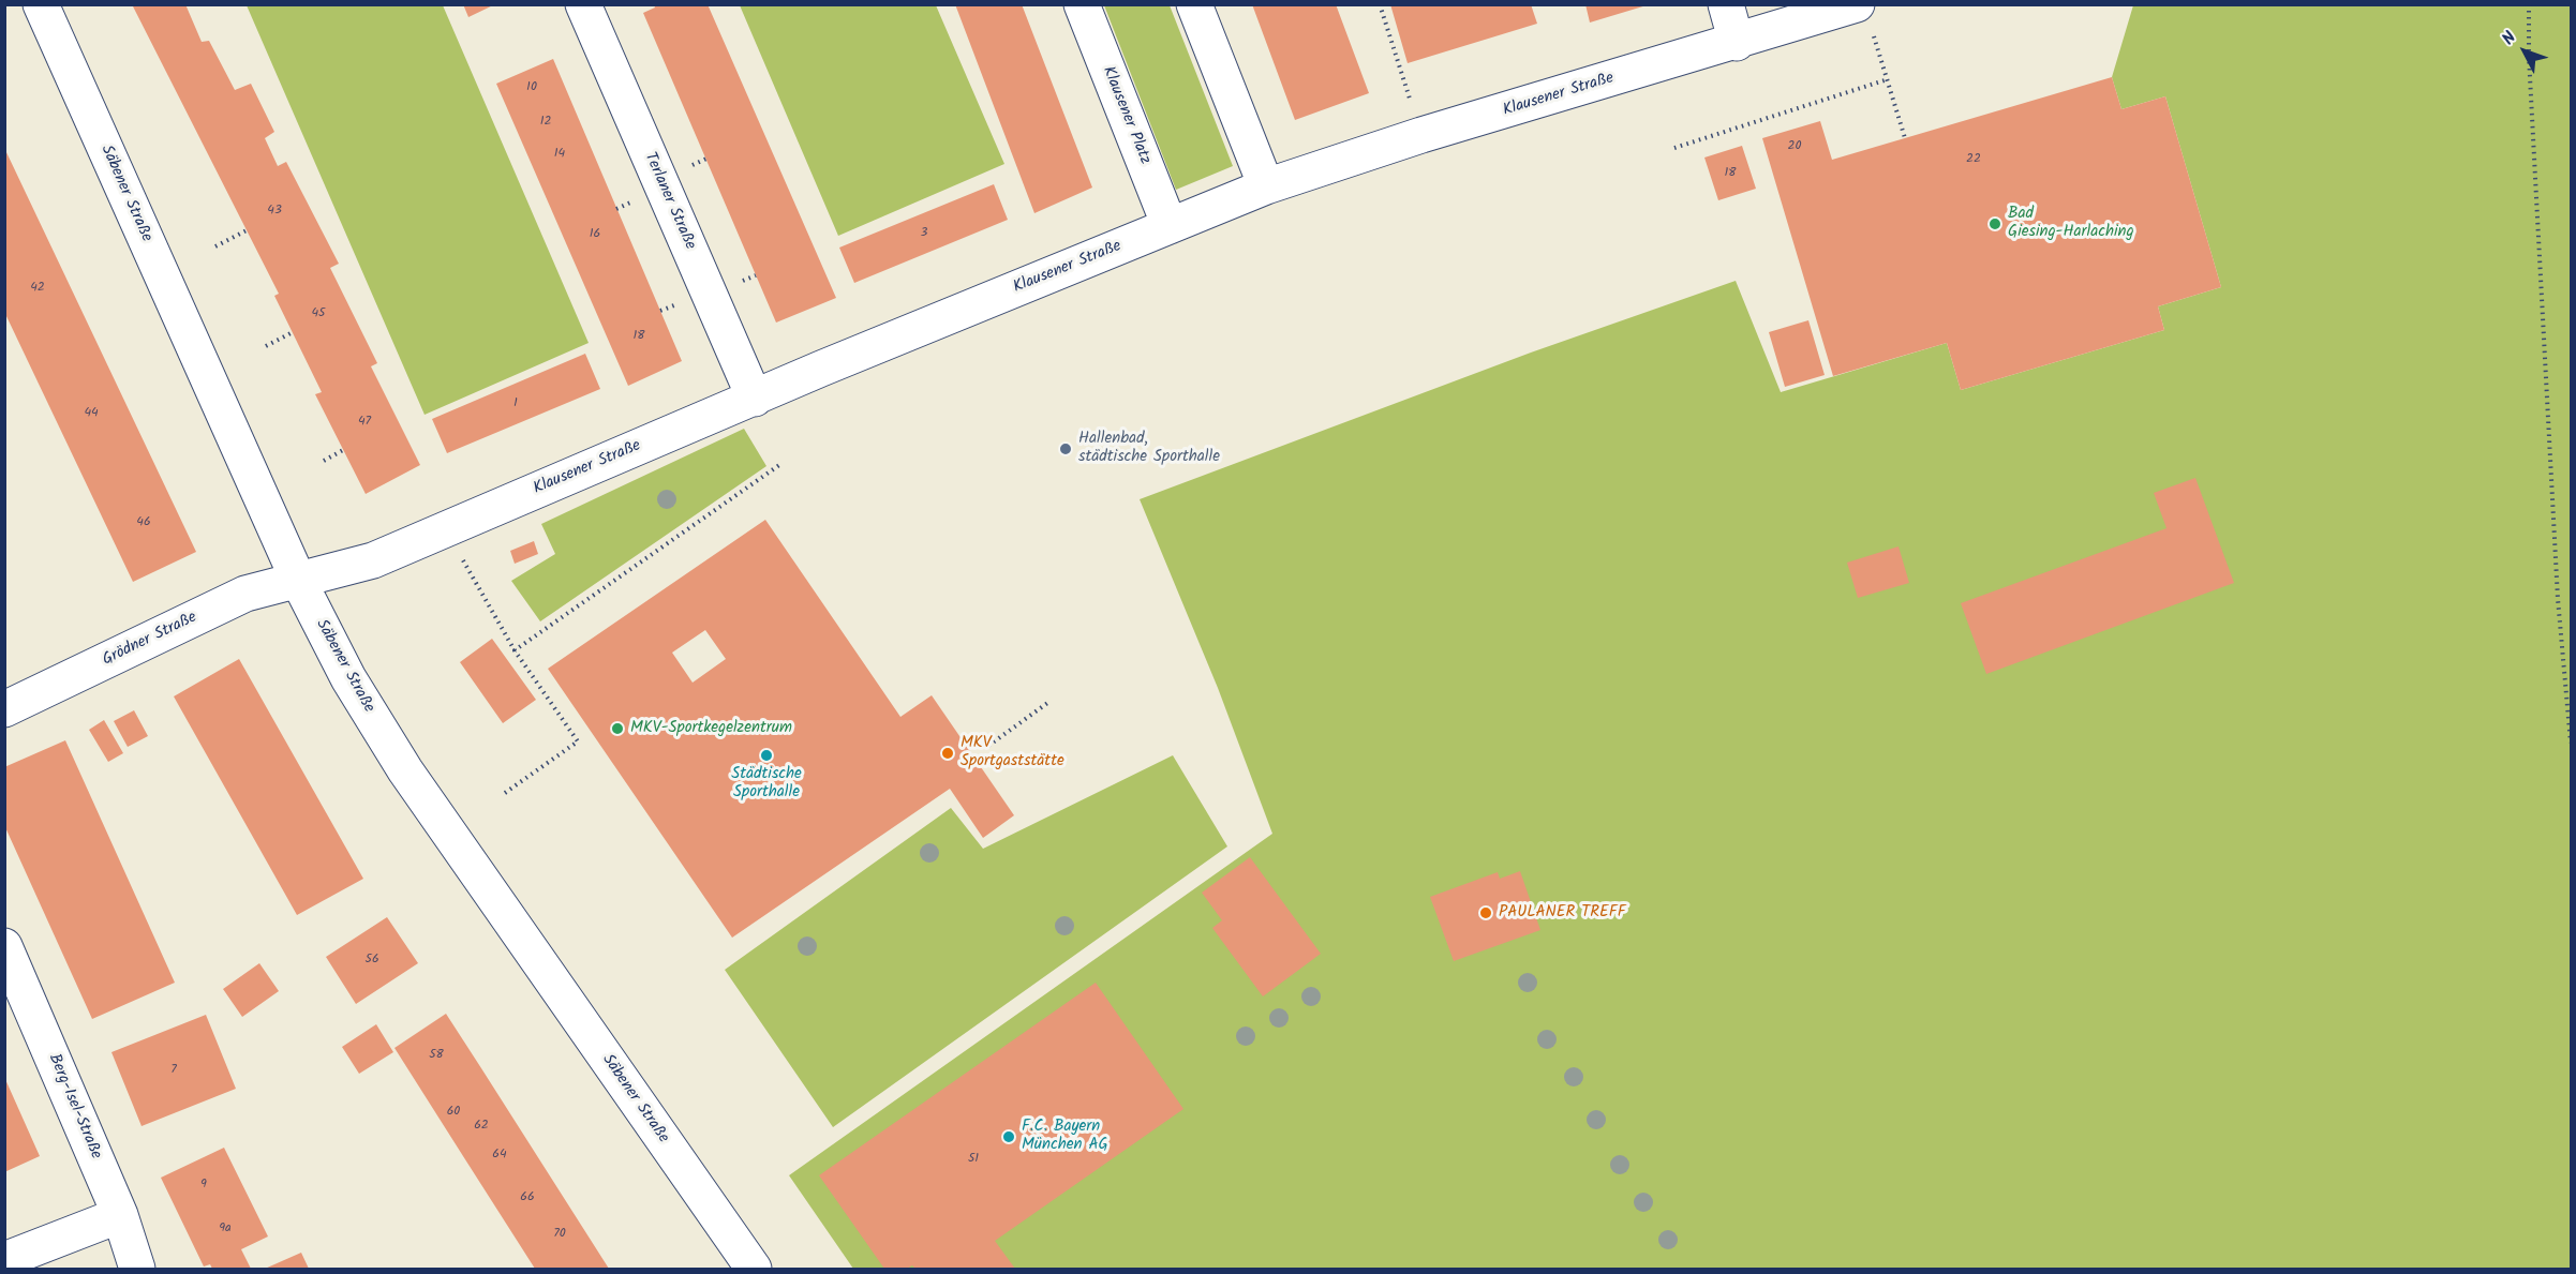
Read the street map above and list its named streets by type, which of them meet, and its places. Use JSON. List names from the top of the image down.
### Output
{
  "streets": {
    "street": [
      "Klausener Straße",
      "Klausener Platz",
      "Säbener Straße",
      "Terlaner Straße",
      "Grödner Straße",
      "Berg-Isel-Straße"
    ]
  },
  "crossings": [
    ["Klausener Straße", "Klausener Platz"],
    ["Klausener Straße", "Säbener Straße"],
    ["Klausener Straße", "Terlaner Straße"],
    ["Klausener Straße", "Grödner Straße"],
    ["Säbener Straße", "Grödner Straße"]
  ],
  "places": [
    "Bad Giesing-Harlaching",
    "Hallenbad, städtische Sporthalle",
    "MKV-Sportkegelzentrum",
    "MKV Sportgaststätte",
    "Städtische Sporthalle",
    "PAULANER TREFF",
    "F.C. Bayern München AG"
  ],
  "house_numbers": [
    "10",
    "12",
    "20",
    "14",
    "22",
    "18",
    "43",
    "3",
    "16",
    "42",
    "45",
    "18",
    "1",
    "44",
    "47",
    "46",
    "56",
    "58",
    "7",
    "60",
    "62",
    "64",
    "51",
    "9",
    "66",
    "9a",
    "70"
  ],
  "north": "top left"
}
